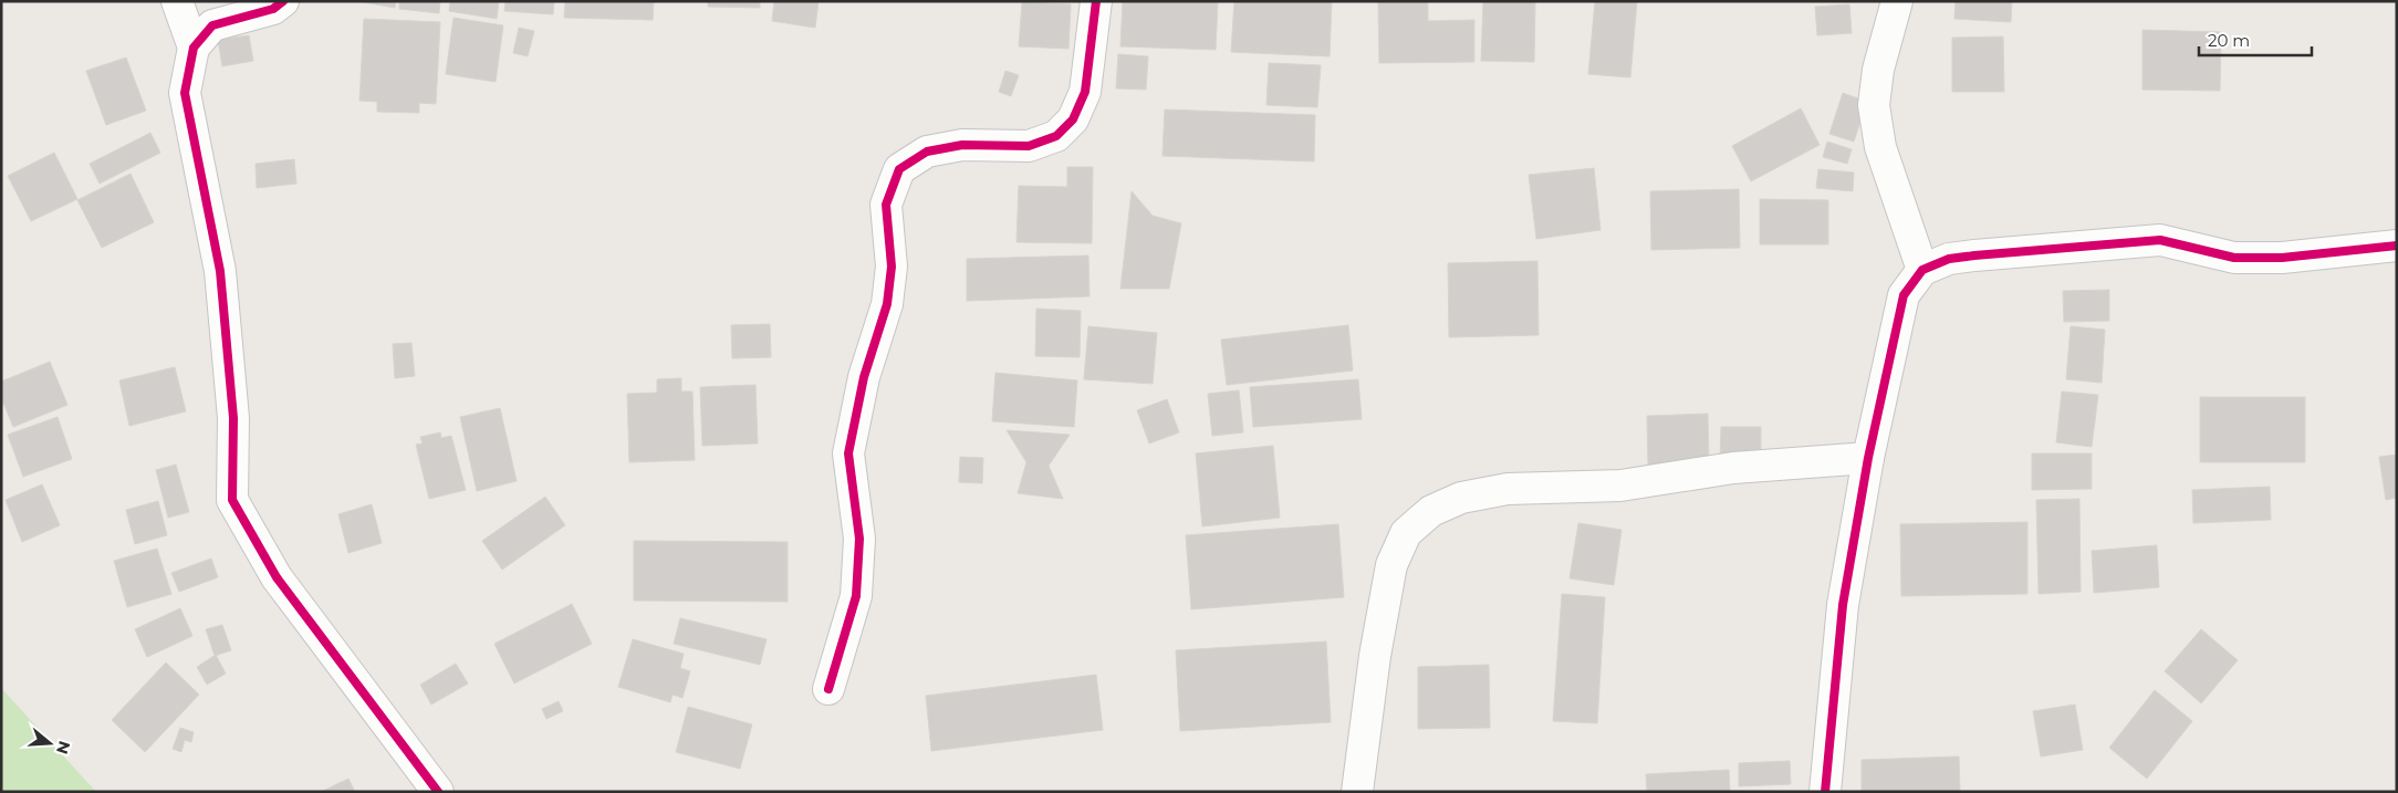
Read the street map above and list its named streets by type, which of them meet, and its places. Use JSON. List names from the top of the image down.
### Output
{
  "scale_bar": "20 m",
  "north": "right"
}
